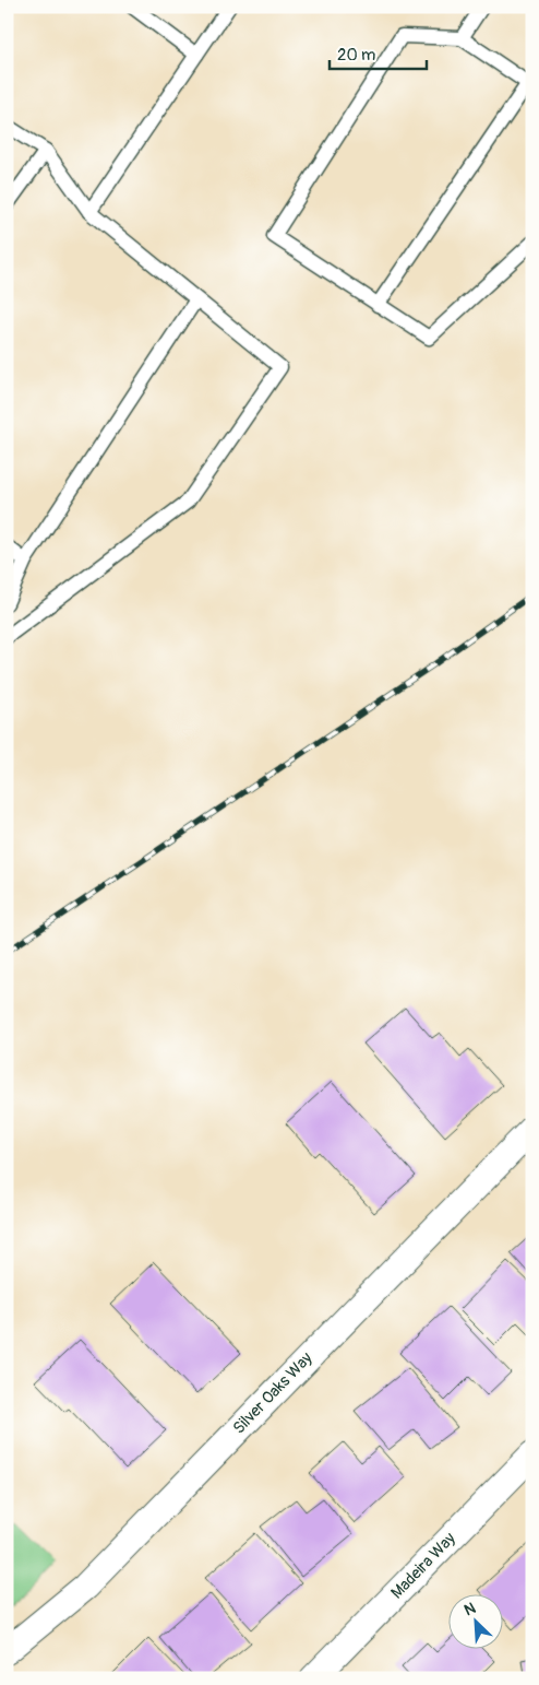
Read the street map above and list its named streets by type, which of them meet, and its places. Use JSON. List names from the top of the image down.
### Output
{
  "streets": {
    "street": ["Silver Oaks Way", "Madeira Way"]
  },
  "scale_bar": "20 m",
  "north": "top left"
}
